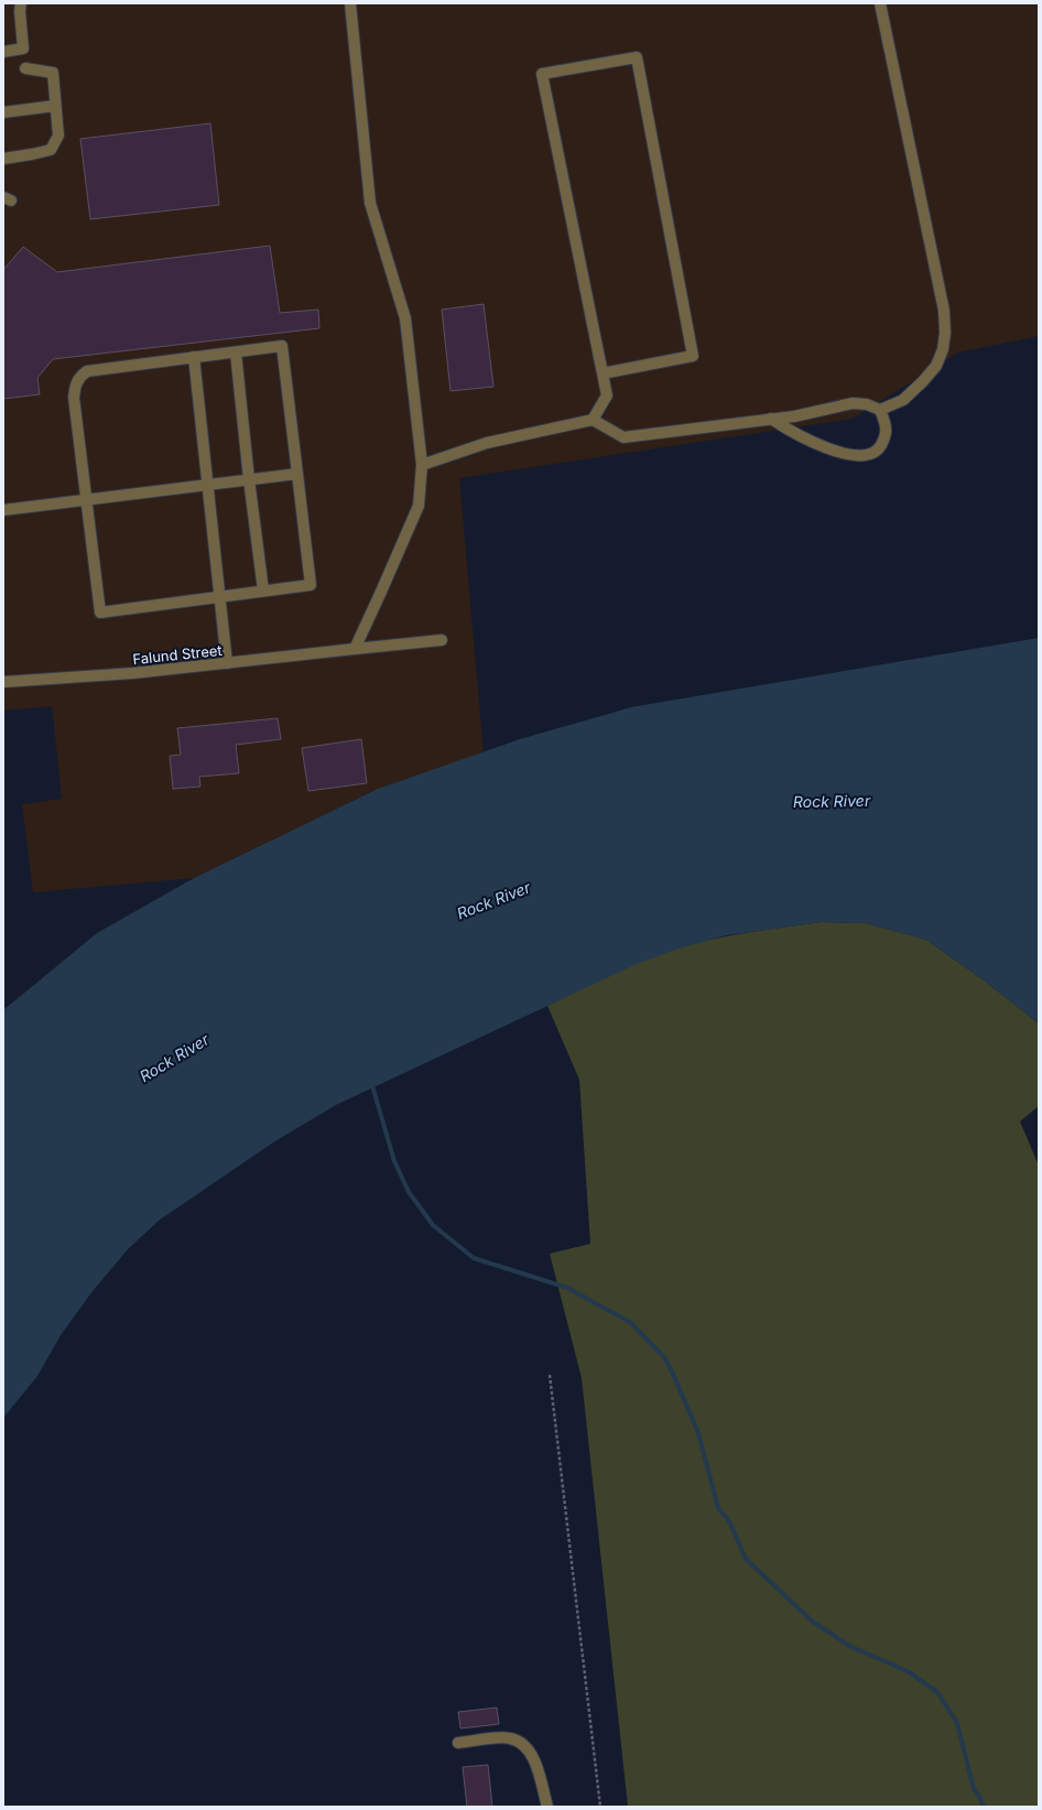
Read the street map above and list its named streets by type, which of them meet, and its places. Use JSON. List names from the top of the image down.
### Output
{
  "streets": {
    "street": ["Falund Street"]
  },
  "water": ["Rock River"]
}
